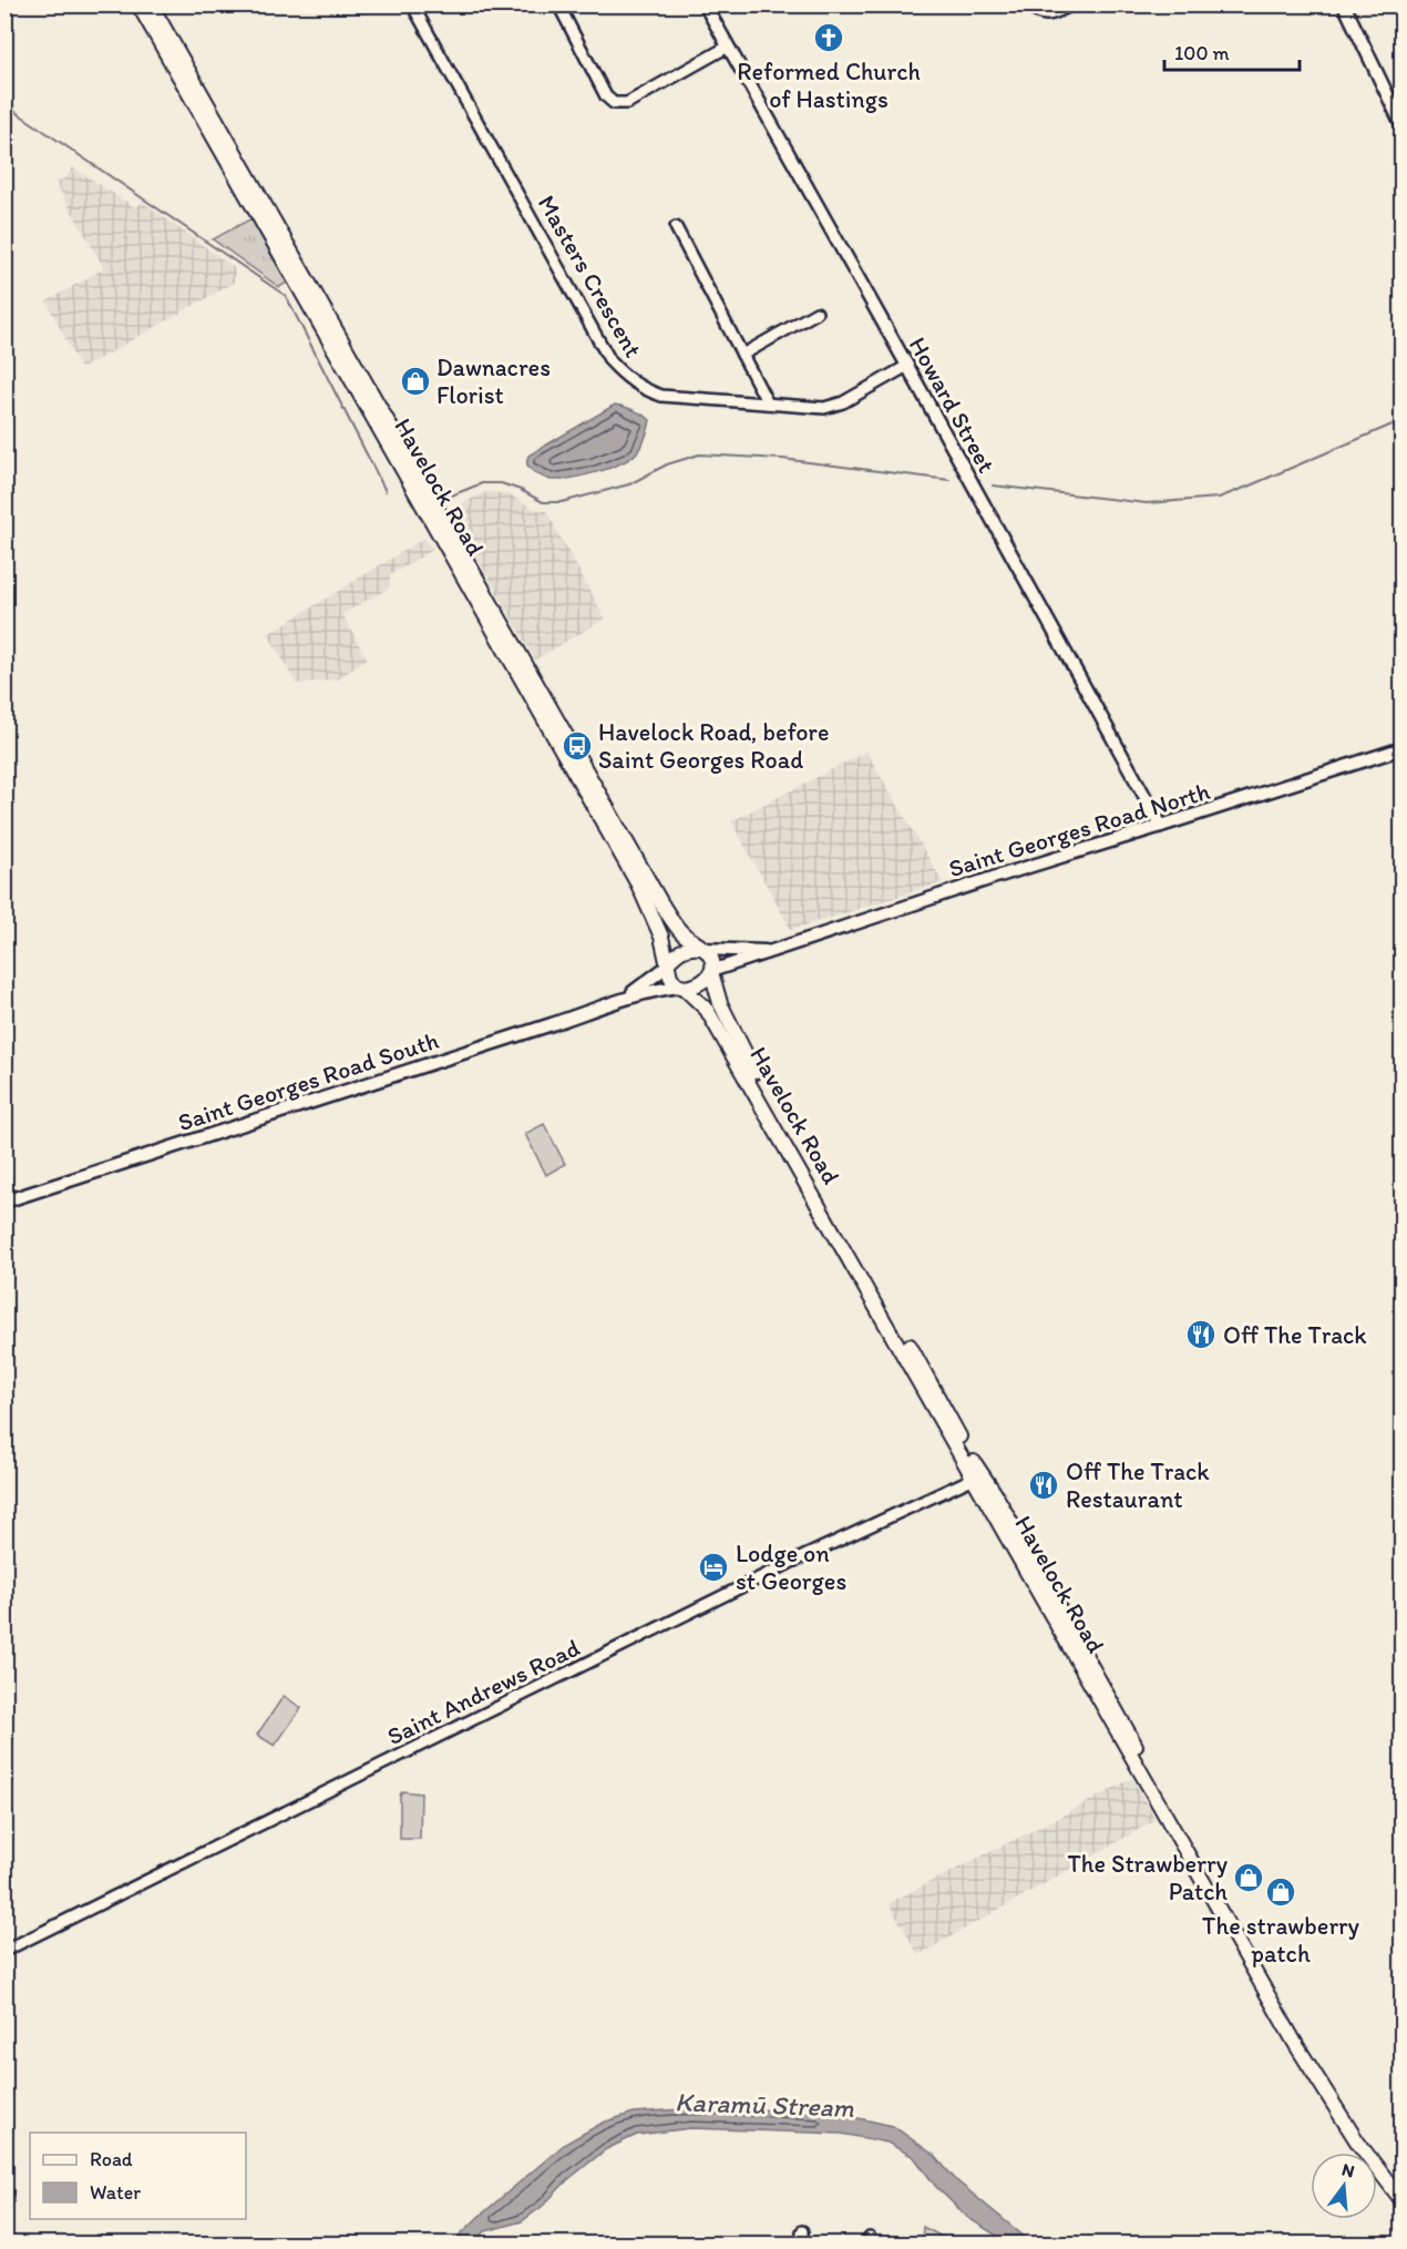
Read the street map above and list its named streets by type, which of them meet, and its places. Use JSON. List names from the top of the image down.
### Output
{
  "streets": {
    "main road": ["Havelock Road"],
    "street": [
      "Masters Crescent",
      "Howard Street",
      "Saint Georges Road North",
      "Saint Georges Road South",
      "Saint Andrews Road"
    ]
  },
  "crossings": [
    ["Masters Crescent", "Howard Street"],
    ["Howard Street", "Saint Georges Road North"],
    ["Havelock Road", "Saint Georges Road North"],
    ["Havelock Road", "Saint Georges Road South"],
    ["Havelock Road", "Saint Andrews Road"],
    ["Saint Georges Road North", "Saint Georges Road South"]
  ],
  "water": ["Karamū Stream"],
  "places": {
    "church": ["Reformed Church of Hastings"],
    "shop": ["Dawnacres Florist", "The Strawberry Patch", "The strawberry patch"],
    "bus stop": ["Havelock Road, before Saint Georges Road"],
    "restaurant": ["Off The Track", "Off The Track Restaurant"],
    "hotel": ["Lodge on st Georges"]
  },
  "legend": ["Road", "Water"],
  "scale_bar": "100 m",
  "north": "top"
}
